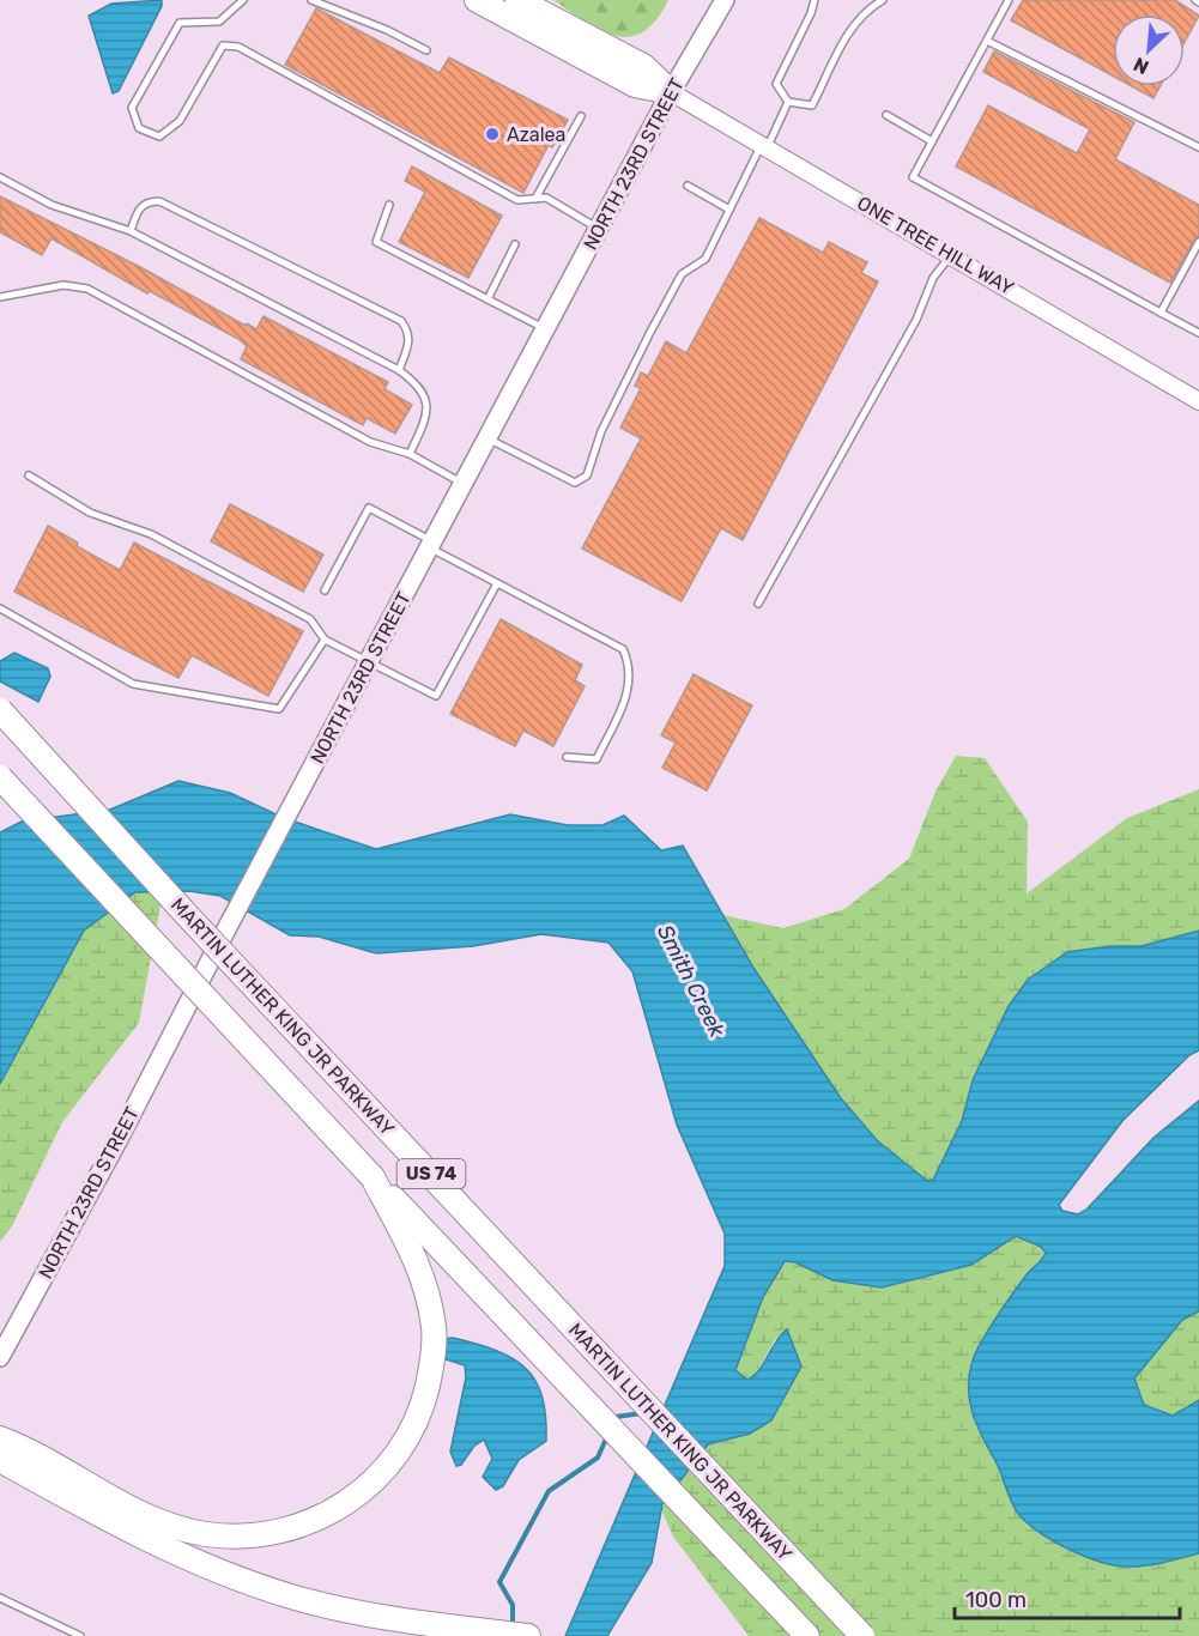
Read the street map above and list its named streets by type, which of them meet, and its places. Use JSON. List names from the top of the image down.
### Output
{
  "streets": {
    "highway": ["MARTIN LUTHER KING JR PARKWAY", "US 74"],
    "main road": ["NORTH 23RD STREET"],
    "street": ["ONE TREE HILL WAY"]
  },
  "crossings": [
    ["NORTH 23RD STREET", "ONE TREE HILL WAY"]
  ],
  "water": ["Smith Creek"],
  "places": ["Azalea"],
  "scale_bar": "100 m",
  "north": "bottom left"
}
